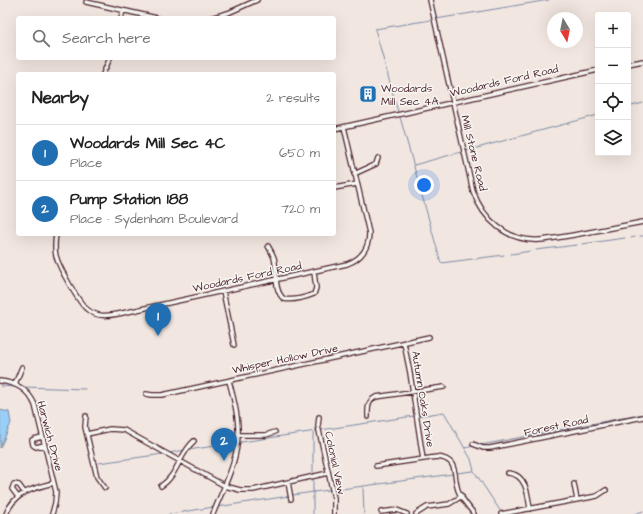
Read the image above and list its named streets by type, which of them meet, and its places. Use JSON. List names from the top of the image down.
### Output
{
  "streets": {
    "street": [
      "Woodards Ford Road",
      "Mill Stone Road",
      "Whisper Hollow Drive",
      "Autumn Oaks Drive",
      "Forest Road",
      "Harwich Drive",
      "Colonial View"
    ]
  },
  "crossings": [
    ["Woodards Ford Road", "Mill Stone Road"],
    ["Whisper Hollow Drive", "Autumn Oaks Drive"]
  ],
  "places": {
    "building": ["Woodards Mill Sec 4A"]
  },
  "north": "bottom",
  "page": {
    "map_buttons": ["+", "−"],
    "search": "Search here",
    "heading": ["Nearby", "2 results"],
    "list": [
      {
        "mark": "1",
        "name": "Woodards Mill Sec 4C",
        "note": "Place",
        "value": "650 m"
      },
      {
        "mark": "2",
        "name": "Pump Station 188",
        "note": "Place · Sydenham Boulevard",
        "value": "720 m"
      }
    ],
    "pins": ["1", "2"]
  }
}
